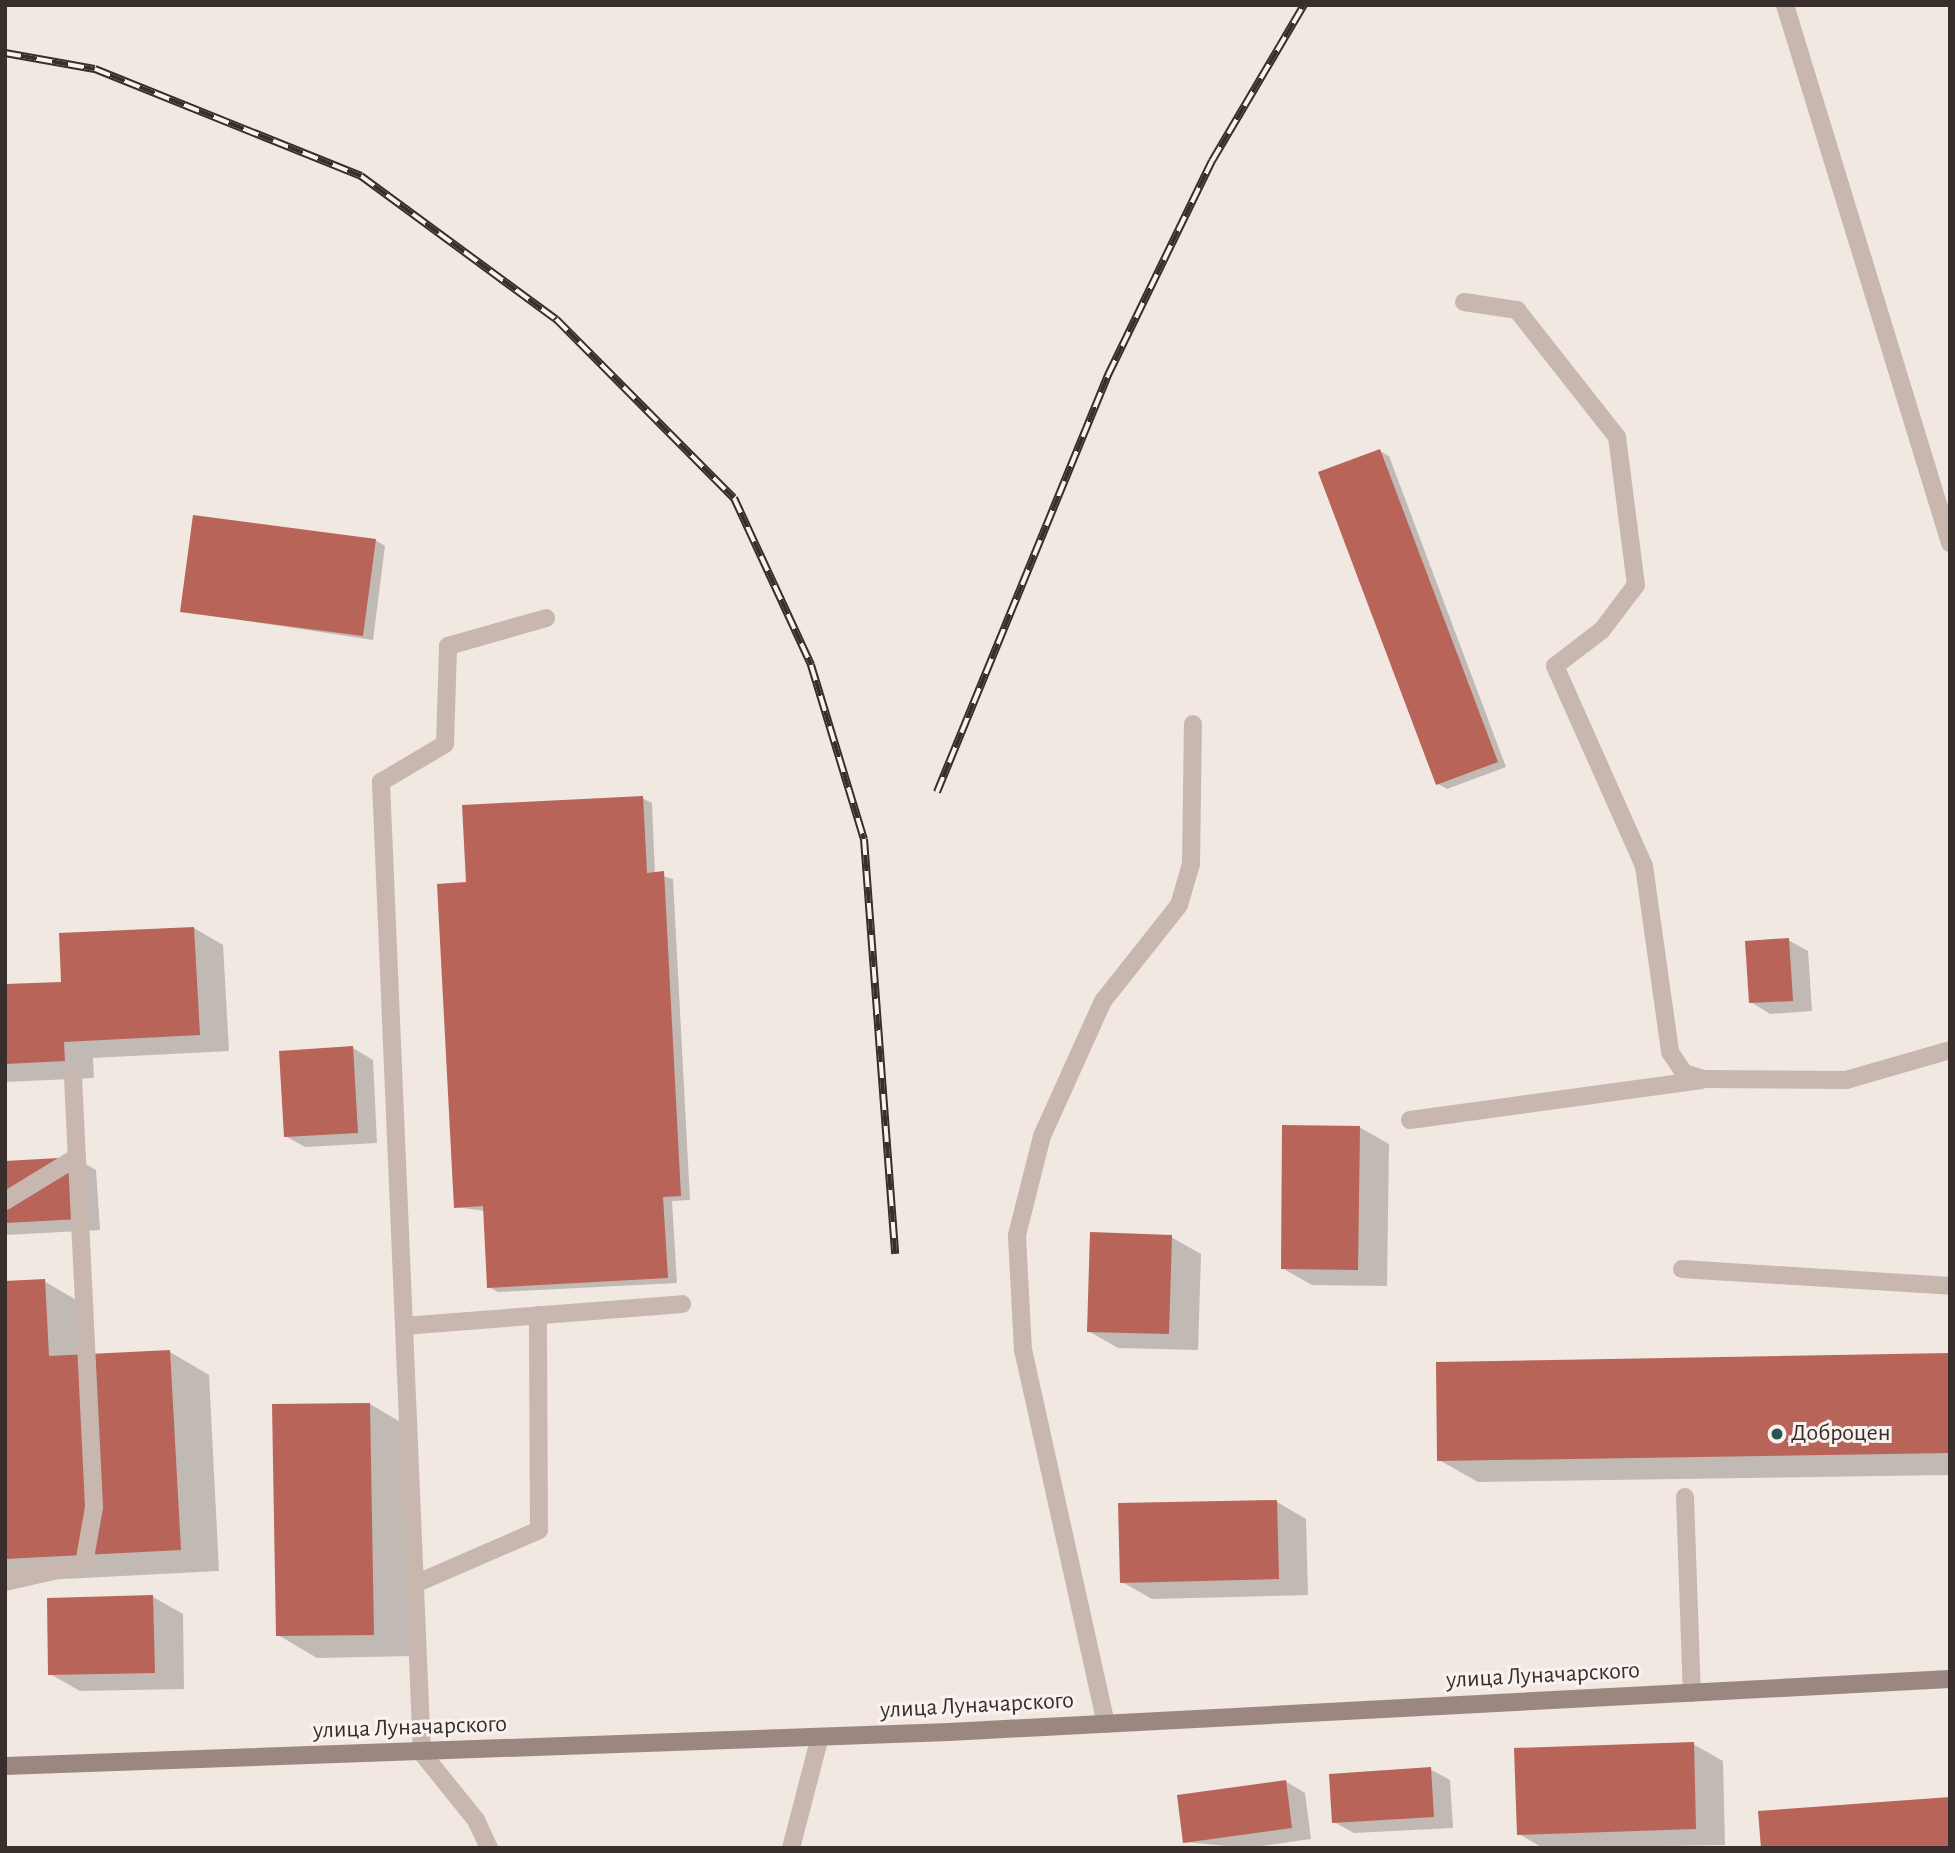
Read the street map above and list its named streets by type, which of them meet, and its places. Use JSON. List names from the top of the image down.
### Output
{
  "streets": {
    "main road": ["улица Луначарского"]
  },
  "places": ["Доброцен"]
}
